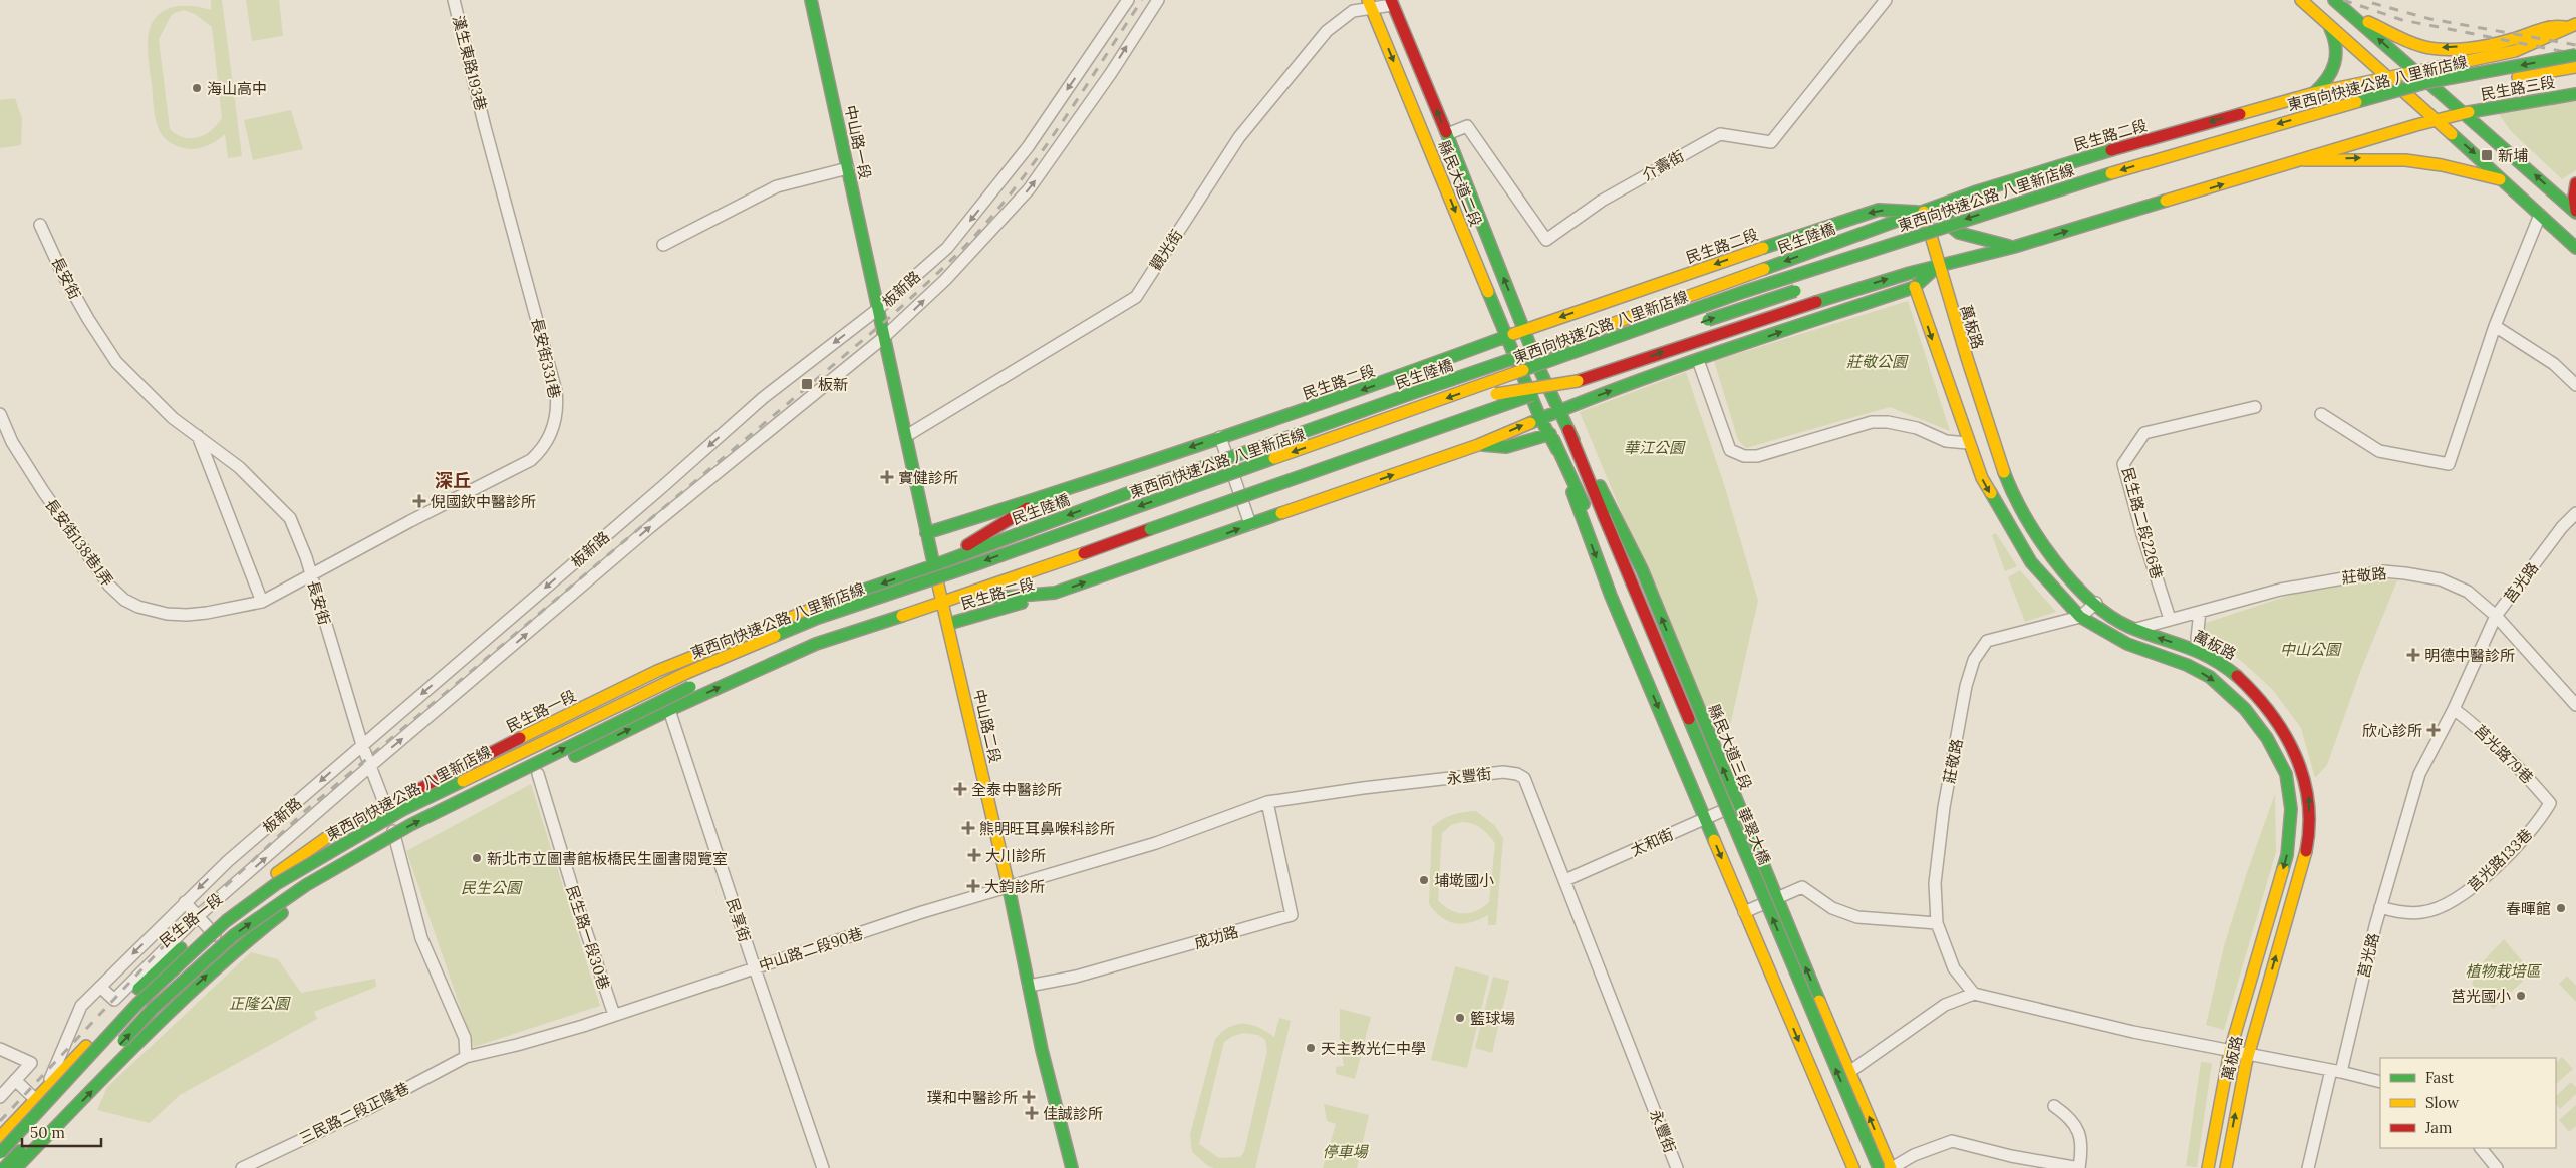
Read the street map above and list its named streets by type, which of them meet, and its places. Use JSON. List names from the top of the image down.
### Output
{
  "streets": {
    "main road": [
      "東西向快速公路 八里新店線",
      "民生路三段",
      "民生路二段",
      "中山路一段",
      "縣民大道二段",
      "民生陸橋",
      "萬板路",
      "民生路一段",
      "中山路二段",
      "縣民大道三段",
      "華翠大橋"
    ],
    "street": [
      "漢生東路193巷",
      "介壽街",
      "觀光街",
      "長安街",
      "板新路",
      "長安街331巷",
      "民生路二段226巷",
      "長安街138巷1弄",
      "莊敬路",
      "莒光路",
      "莒光路79巷",
      "永豐街",
      "太和街",
      "莒光路133巷",
      "民享街",
      "民生路一段30巷",
      "成功路",
      "中山路二段90巷",
      "三民路二段正隆巷"
    ]
  },
  "crossings": [
    ["漢生東路193巷", "長安街331巷"],
    ["東西向快速公路 八里新店線", "民生路二段"],
    ["民生路三段", "民生路二段"],
    ["民生路二段", "縣民大道二段"],
    ["民生路二段", "民生陸橋"],
    ["民生路二段", "萬板路"],
    ["民生路二段", "民生路一段"],
    ["民生路二段", "中山路二段"],
    ["民生路二段", "縣民大道三段"],
    ["民生路二段", "華翠大橋"],
    ["中山路一段", "中山路二段"],
    ["介壽街", "縣民大道二段"],
    ["縣民大道二段", "觀光街"],
    ["縣民大道二段", "縣民大道三段"],
    ["民生陸橋", "萬板路"],
    ["民生陸橋", "民生路一段"],
    ["民生陸橋", "中山路二段"],
    ["觀光街", "中山路二段"],
    ["長安街", "板新路"],
    ["長安街", "長安街331巷"],
    ["長安街", "長安街138巷1弄"],
    ["長安街", "民生路一段"],
    ["板新路", "民生路一段"],
    ["板新路", "中山路二段"],
    ["萬板路", "莊敬路"],
    ["長安街331巷", "長安街138巷1弄"],
    ["民生路二段226巷", "莊敬路"],
    ["莊敬路", "莒光路"],
    ["莒光路", "莒光路79巷"],
    ["莒光路", "莒光路133巷"],
    ["民生路一段", "中山路二段"],
    ["民生路一段", "民享街"],
    ["中山路二段", "永豐街"],
    ["中山路二段", "成功路"],
    ["中山路二段", "中山路二段90巷"],
    ["縣民大道三段", "華翠大橋"],
    ["縣民大道三段", "太和街"],
    ["莒光路79巷", "莒光路133巷"],
    ["永豐街", "太和街"],
    ["永豐街", "成功路"],
    ["永豐街", "中山路二段90巷"],
    ["民享街", "中山路二段90巷"],
    ["民生路一段30巷", "中山路二段90巷"],
    ["民生路一段30巷", "三民路二段正隆巷"],
    ["中山路二段90巷", "三民路二段正隆巷"]
  ],
  "districts": ["深丘"],
  "parks": [
    "莊敬公園",
    "華江公園",
    "中山公園",
    "民生公園",
    "植物栽培區",
    "正隆公園",
    "停車場"
  ],
  "places": {
    "other": [
      "海山高中",
      "新北市立圖書館板橋民生圖書閱覽室",
      "埔墘國小",
      "春暉館",
      "莒光國小",
      "籃球場",
      "天主教光仁中學"
    ],
    "transit": ["新埔", "板新"],
    "health": [
      "實健診所",
      "倪國欽中醫診所",
      "明德中醫診所",
      "欣心診所",
      "全泰中醫診所",
      "熊明旺耳鼻喉科診所",
      "大川診所",
      "大鈞診所",
      "璞和中醫診所",
      "佳誠診所"
    ]
  },
  "legend": ["Fast", "Slow", "Jam"],
  "scale_bar": "50 m"
}
